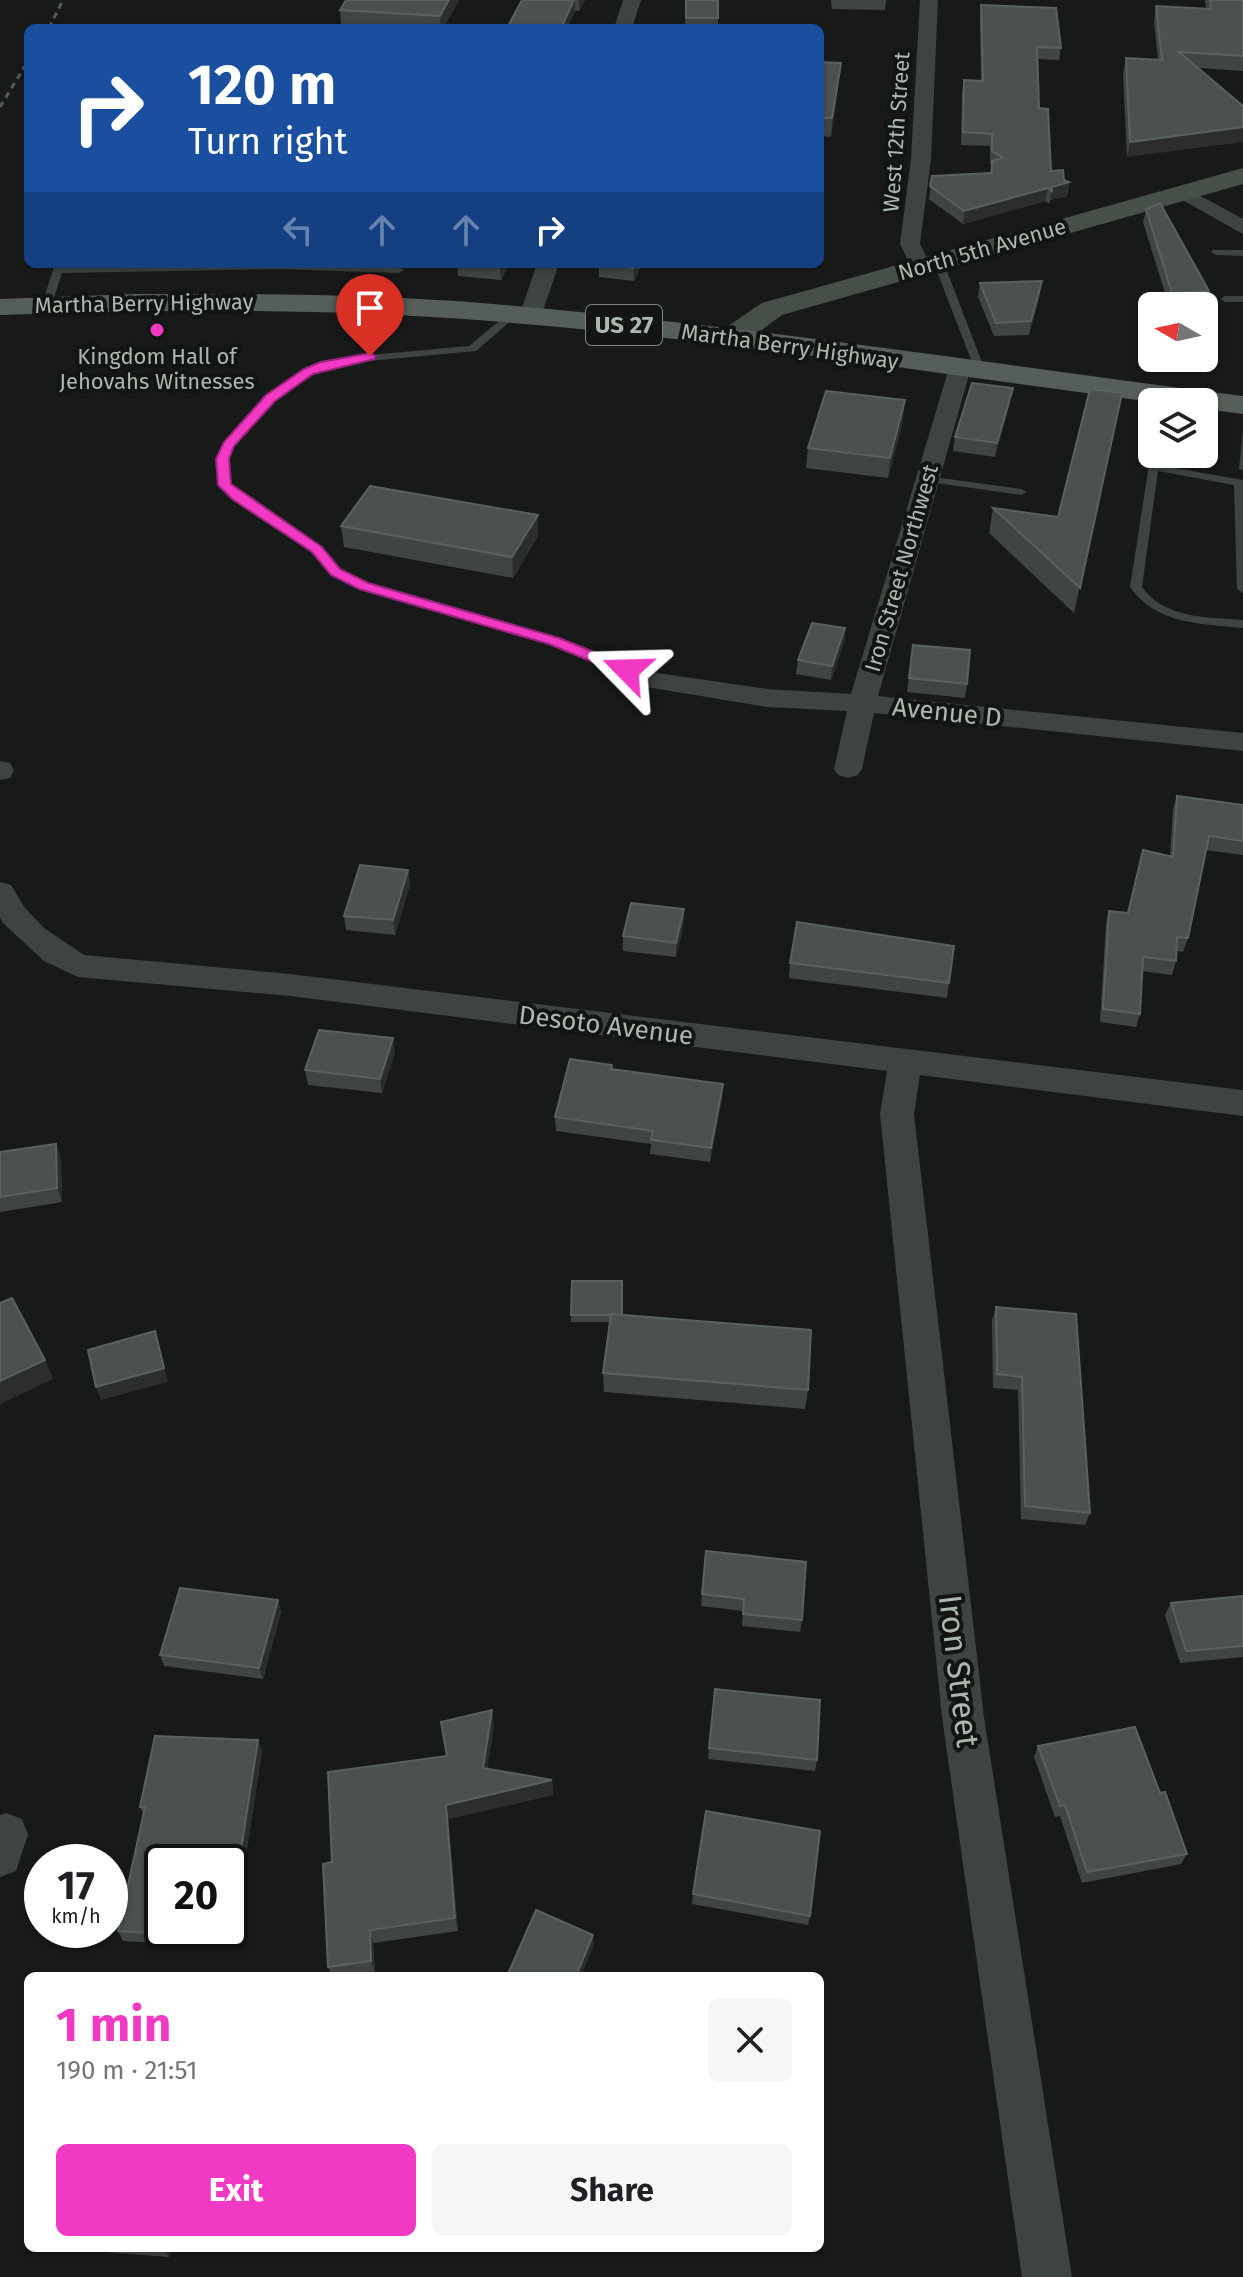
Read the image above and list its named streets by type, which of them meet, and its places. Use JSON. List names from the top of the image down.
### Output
{
  "streets": {
    "main road": ["Martha Berry Highway", "US 27"],
    "street": [
      "West 12th Street",
      "North 5th Avenue",
      "Iron Street Northwest",
      "Avenue D",
      "Desoto Avenue",
      "Iron Street"
    ]
  },
  "crossings": [
    ["West 12th Street", "North 5th Avenue"],
    ["North 5th Avenue", "Martha Berry Highway"],
    ["Martha Berry Highway", "Iron Street Northwest"],
    ["Iron Street Northwest", "Avenue D"],
    ["Desoto Avenue", "Iron Street"]
  ],
  "places": ["Kingdom Hall of Jehovahs Witnesses"],
  "north": "left",
  "page": {
    "turn": ["120 m", "Turn right"],
    "speed": "17 km/h",
    "limit": "20",
    "heading": ["1 min", "190 m · 21:51"],
    "buttons": ["Exit", "Share"]
  }
}
